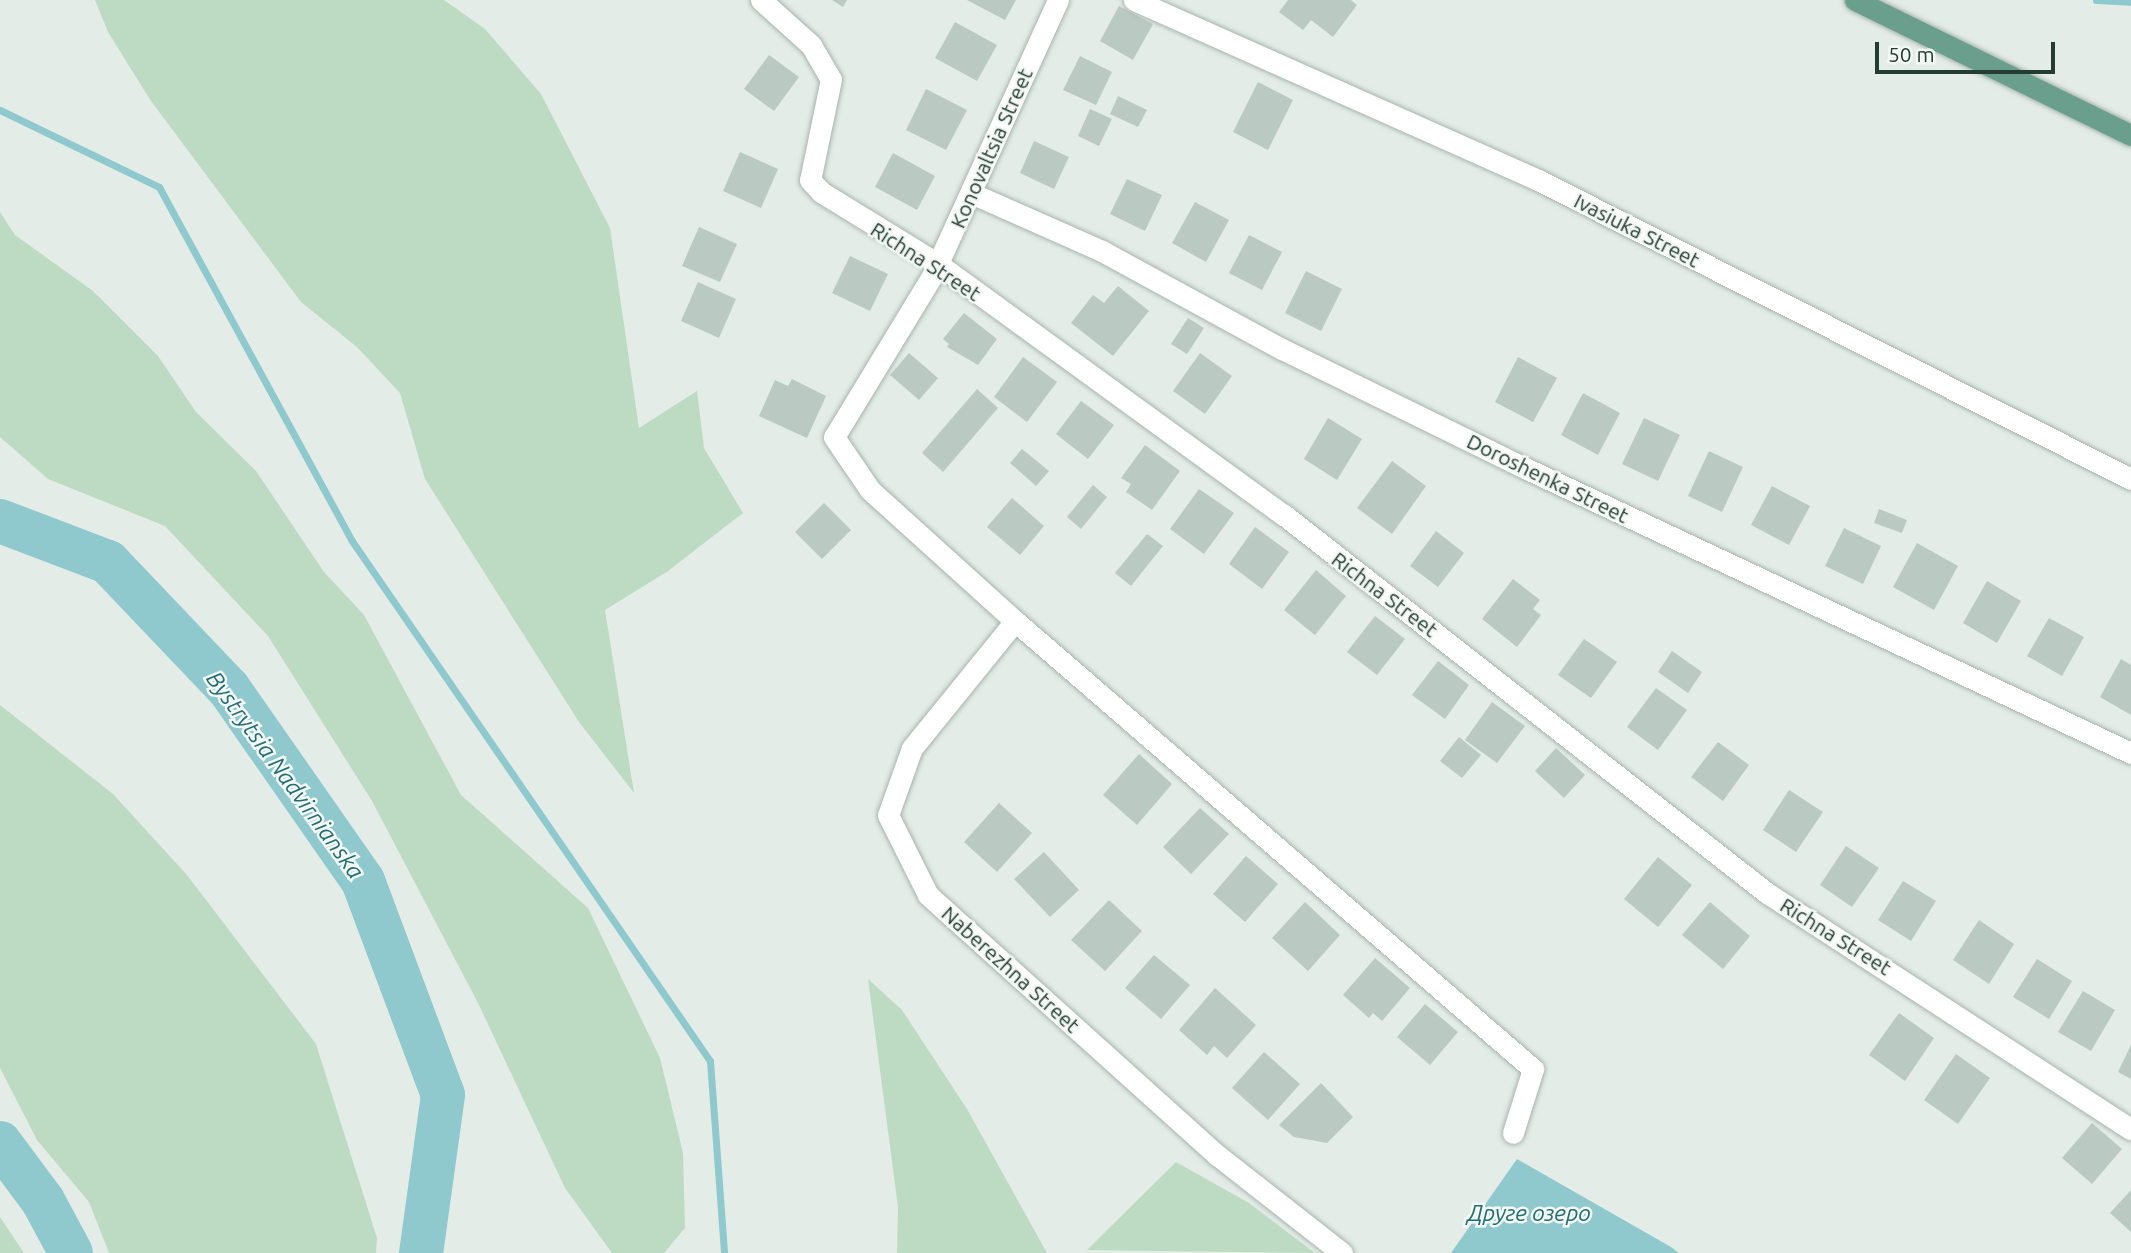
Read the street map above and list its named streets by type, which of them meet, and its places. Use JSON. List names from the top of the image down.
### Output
{
  "streets": {
    "street": [
      "Konovaltsia Street",
      "Ivasiuka Street",
      "Richna Street",
      "Doroshenka Street",
      "Naberezhna Street"
    ]
  },
  "crossings": [
    ["Konovaltsia Street", "Richna Street"],
    ["Konovaltsia Street", "Doroshenka Street"],
    ["Konovaltsia Street", "Naberezhna Street"]
  ],
  "water": ["Bystrytsia Nadvirnianska", "Друге озеро"],
  "scale_bar": "50 m"
}
